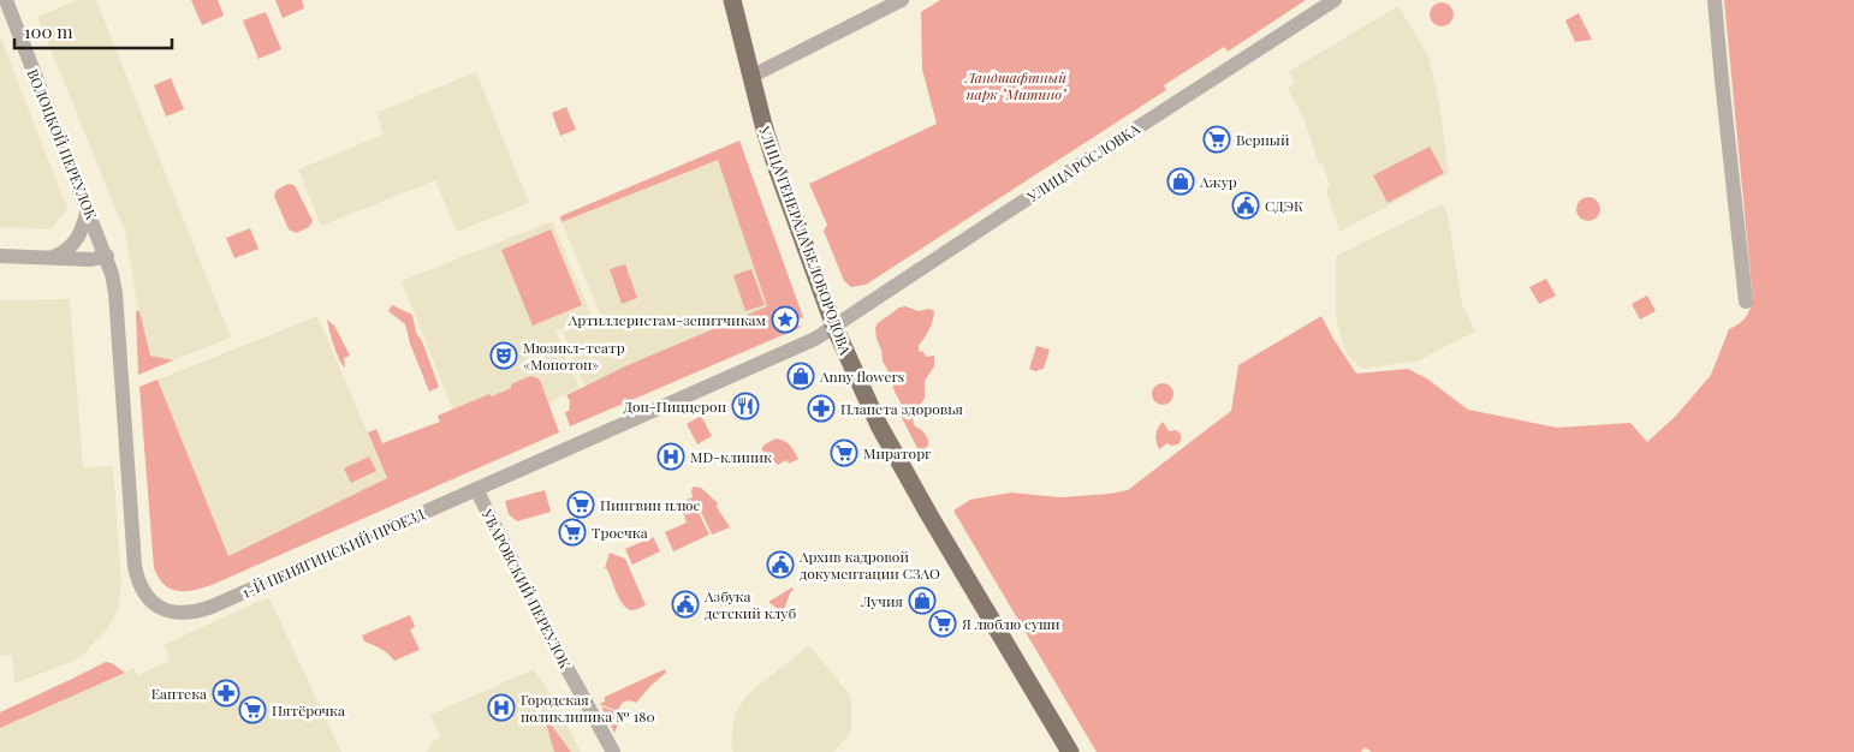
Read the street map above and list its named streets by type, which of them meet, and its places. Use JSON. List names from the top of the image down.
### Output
{
  "streets": {
    "main road": ["УЛИЦА ГЕНЕРАЛА БЕЛОБОРОДОВА"],
    "street": [
      "ВОЛОЦКОЙ ПЕРЕУЛОК",
      "УЛИЦА РОСЛОВКА",
      "1-Й ПЕНЯГИНСКИЙ ПРОЕЗД",
      "УВАРОВСКИЙ ПЕРЕУЛОК"
    ]
  },
  "crossings": [
    ["ВОЛОЦКОЙ ПЕРЕУЛОК", "1-Й ПЕНЯГИНСКИЙ ПРОЕЗД"],
    ["УЛИЦА РОСЛОВКА", "УЛИЦА ГЕНЕРАЛА БЕЛОБОРОДОВА"],
    ["УЛИЦА РОСЛОВКА", "1-Й ПЕНЯГИНСКИЙ ПРОЕЗД"],
    ["УЛИЦА ГЕНЕРАЛА БЕЛОБОРОДОВА", "1-Й ПЕНЯГИНСКИЙ ПРОЕЗД"],
    ["1-Й ПЕНЯГИНСКИЙ ПРОЕЗД", "УВАРОВСКИЙ ПЕРЕУЛОК"]
  ],
  "parks": ["Ландшафтный парк \"Митино\""],
  "places": {
    "supermarket": [
      "Верный",
      "Мираторг",
      "Пингвин плюс",
      "Троечка",
      "Я люблю суши",
      "Пятёрочка"
    ],
    "shop": ["Ажур", "Anny flowers", "Лучия"],
    "public building": ["СДЭК", "Архив кадровой документации СЗАО", "Азбука детский клуб"],
    "place": ["Артиллеристам-зенитчикам"],
    "theatre": ["Мюзикл-театр «Монотон»"],
    "restaurant": ["Дон-Пиццерон"],
    "pharmacy": ["Планета здоровья", "Еаптека"],
    "hospital": ["MD-клиник", "Городская поликлиника № 180"]
  },
  "scale_bar": "100 m"
}
